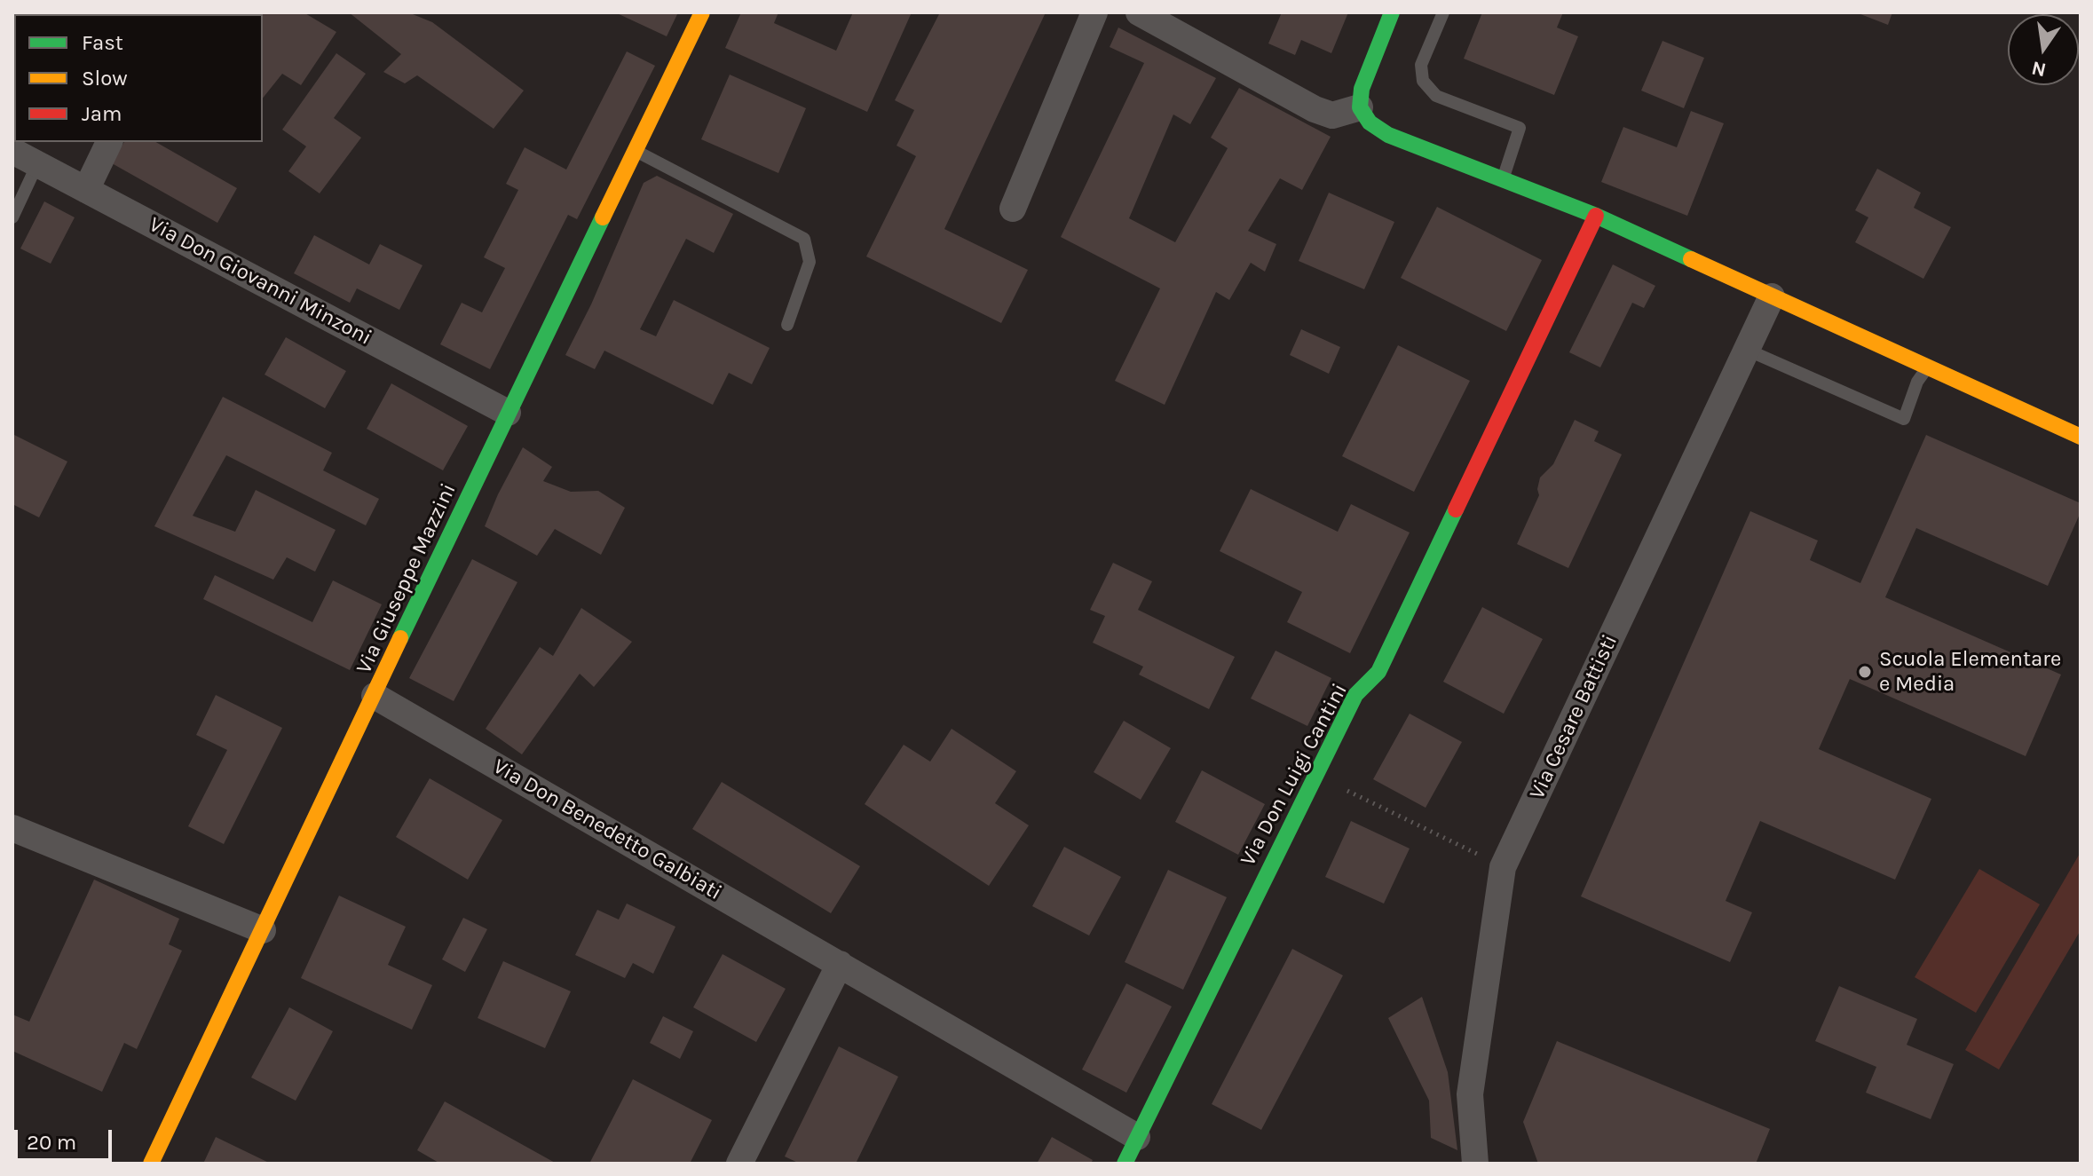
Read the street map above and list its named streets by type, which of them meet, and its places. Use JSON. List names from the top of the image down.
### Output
{
  "streets": {
    "street": [
      "Via Don Giovanni Minzoni",
      "Via Giuseppe Mazzini",
      "Via Cesare Battisti",
      "Via Don Luigi Cantini",
      "Via Don Benedetto Galbiati"
    ]
  },
  "crossings": [
    ["Via Don Giovanni Minzoni", "Via Giuseppe Mazzini"],
    ["Via Giuseppe Mazzini", "Via Don Benedetto Galbiati"],
    ["Via Don Luigi Cantini", "Via Don Benedetto Galbiati"]
  ],
  "places": ["Scuola Elementare e Media"],
  "legend": ["Fast", "Slow", "Jam"],
  "scale_bar": "20 m",
  "north": "bottom"
}
